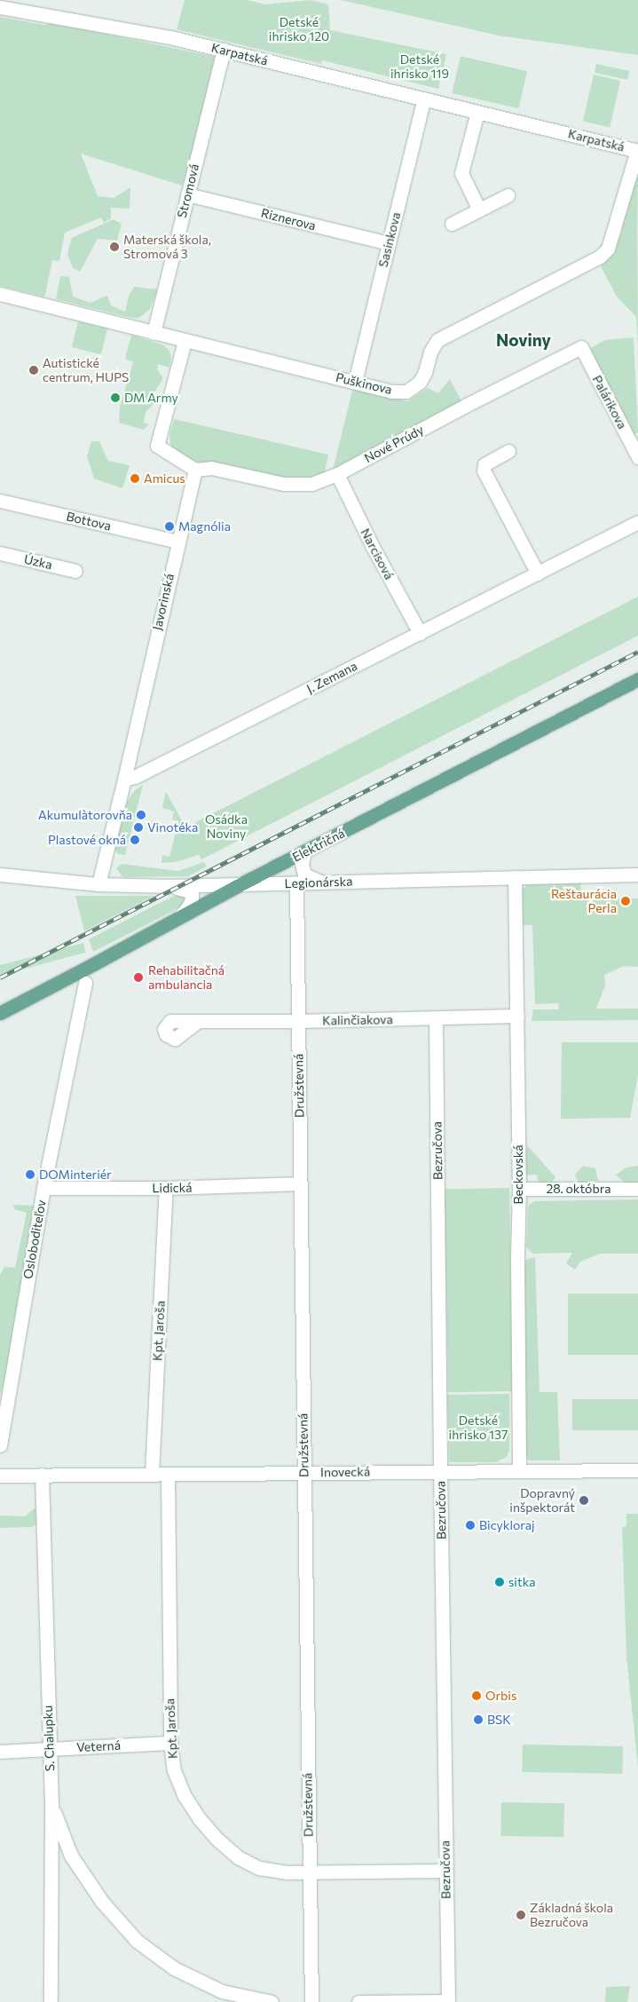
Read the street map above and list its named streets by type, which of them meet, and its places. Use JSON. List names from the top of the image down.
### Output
{
  "streets": {
    "main road": ["Električná"],
    "street": [
      "Karpatská",
      "Stromová",
      "Riznerova",
      "Sasinkova",
      "Puškinova",
      "Palárikova",
      "Nové Prúdy",
      "Bottova",
      "Narcisová",
      "Úzka",
      "Javorinská",
      "J. Zemana",
      "Legionárska",
      "Kalinčiakova",
      "Družstevná",
      "Bezručova",
      "Beckovská",
      "Lidická",
      "28. októbra",
      "Osloboditeľov",
      "Kpt. Jaroša",
      "Inovecká",
      "S. Chalupku",
      "Veterná"
    ]
  },
  "crossings": [
    ["Karpatská", "Stromová"],
    ["Karpatská", "Sasinkova"],
    ["Karpatská", "Puškinova"],
    ["Stromová", "Riznerova"],
    ["Stromová", "Puškinova"],
    ["Riznerova", "Sasinkova"],
    ["Sasinkova", "Puškinova"],
    ["Palárikova", "Nové Prúdy"],
    ["Nové Prúdy", "Narcisová"],
    ["Nové Prúdy", "Javorinská"],
    ["Bottova", "Javorinská"],
    ["Narcisová", "J. Zemana"],
    ["Javorinská", "J. Zemana"],
    ["Javorinská", "Legionárska"],
    ["Električná", "Legionárska"],
    ["Legionárska", "Družstevná"],
    ["Legionárska", "Beckovská"],
    ["Kalinčiakova", "Družstevná"],
    ["Kalinčiakova", "Bezručova"],
    ["Kalinčiakova", "Beckovská"],
    ["Družstevná", "Lidická"],
    ["Družstevná", "Kpt. Jaroša"],
    ["Družstevná", "Inovecká"],
    ["Bezručova", "Kpt. Jaroša"],
    ["Bezručova", "Inovecká"],
    ["Beckovská", "28. októbra"],
    ["Beckovská", "Inovecká"],
    ["Lidická", "Osloboditeľov"],
    ["Lidická", "Kpt. Jaroša"],
    ["Kpt. Jaroša", "Inovecká"],
    ["Kpt. Jaroša", "Veterná"],
    ["Inovecká", "S. Chalupku"],
    ["S. Chalupku", "Veterná"]
  ],
  "districts": ["Noviny"],
  "parks": [
    "Detské ihrisko 120",
    "Detské ihrisko 119",
    "Osádka Noviny",
    "Detské ihrisko 137"
  ],
  "places": [
    "Materská škola, Stromová 3",
    "Autistické centrum, HUPS",
    "DM Army",
    "Amicus",
    "Magnólia",
    "Akumulàtorovňa",
    "Vinotéka",
    "Plastové okná",
    "Reštaurácia Perla",
    "Rehabilitačná ambulancia",
    "DOMinteriér",
    "Dopravný inšpektorát",
    "Bicykloraj",
    "sitka",
    "Orbis",
    "BSK",
    "Základná škola Bezručova"
  ]
}
